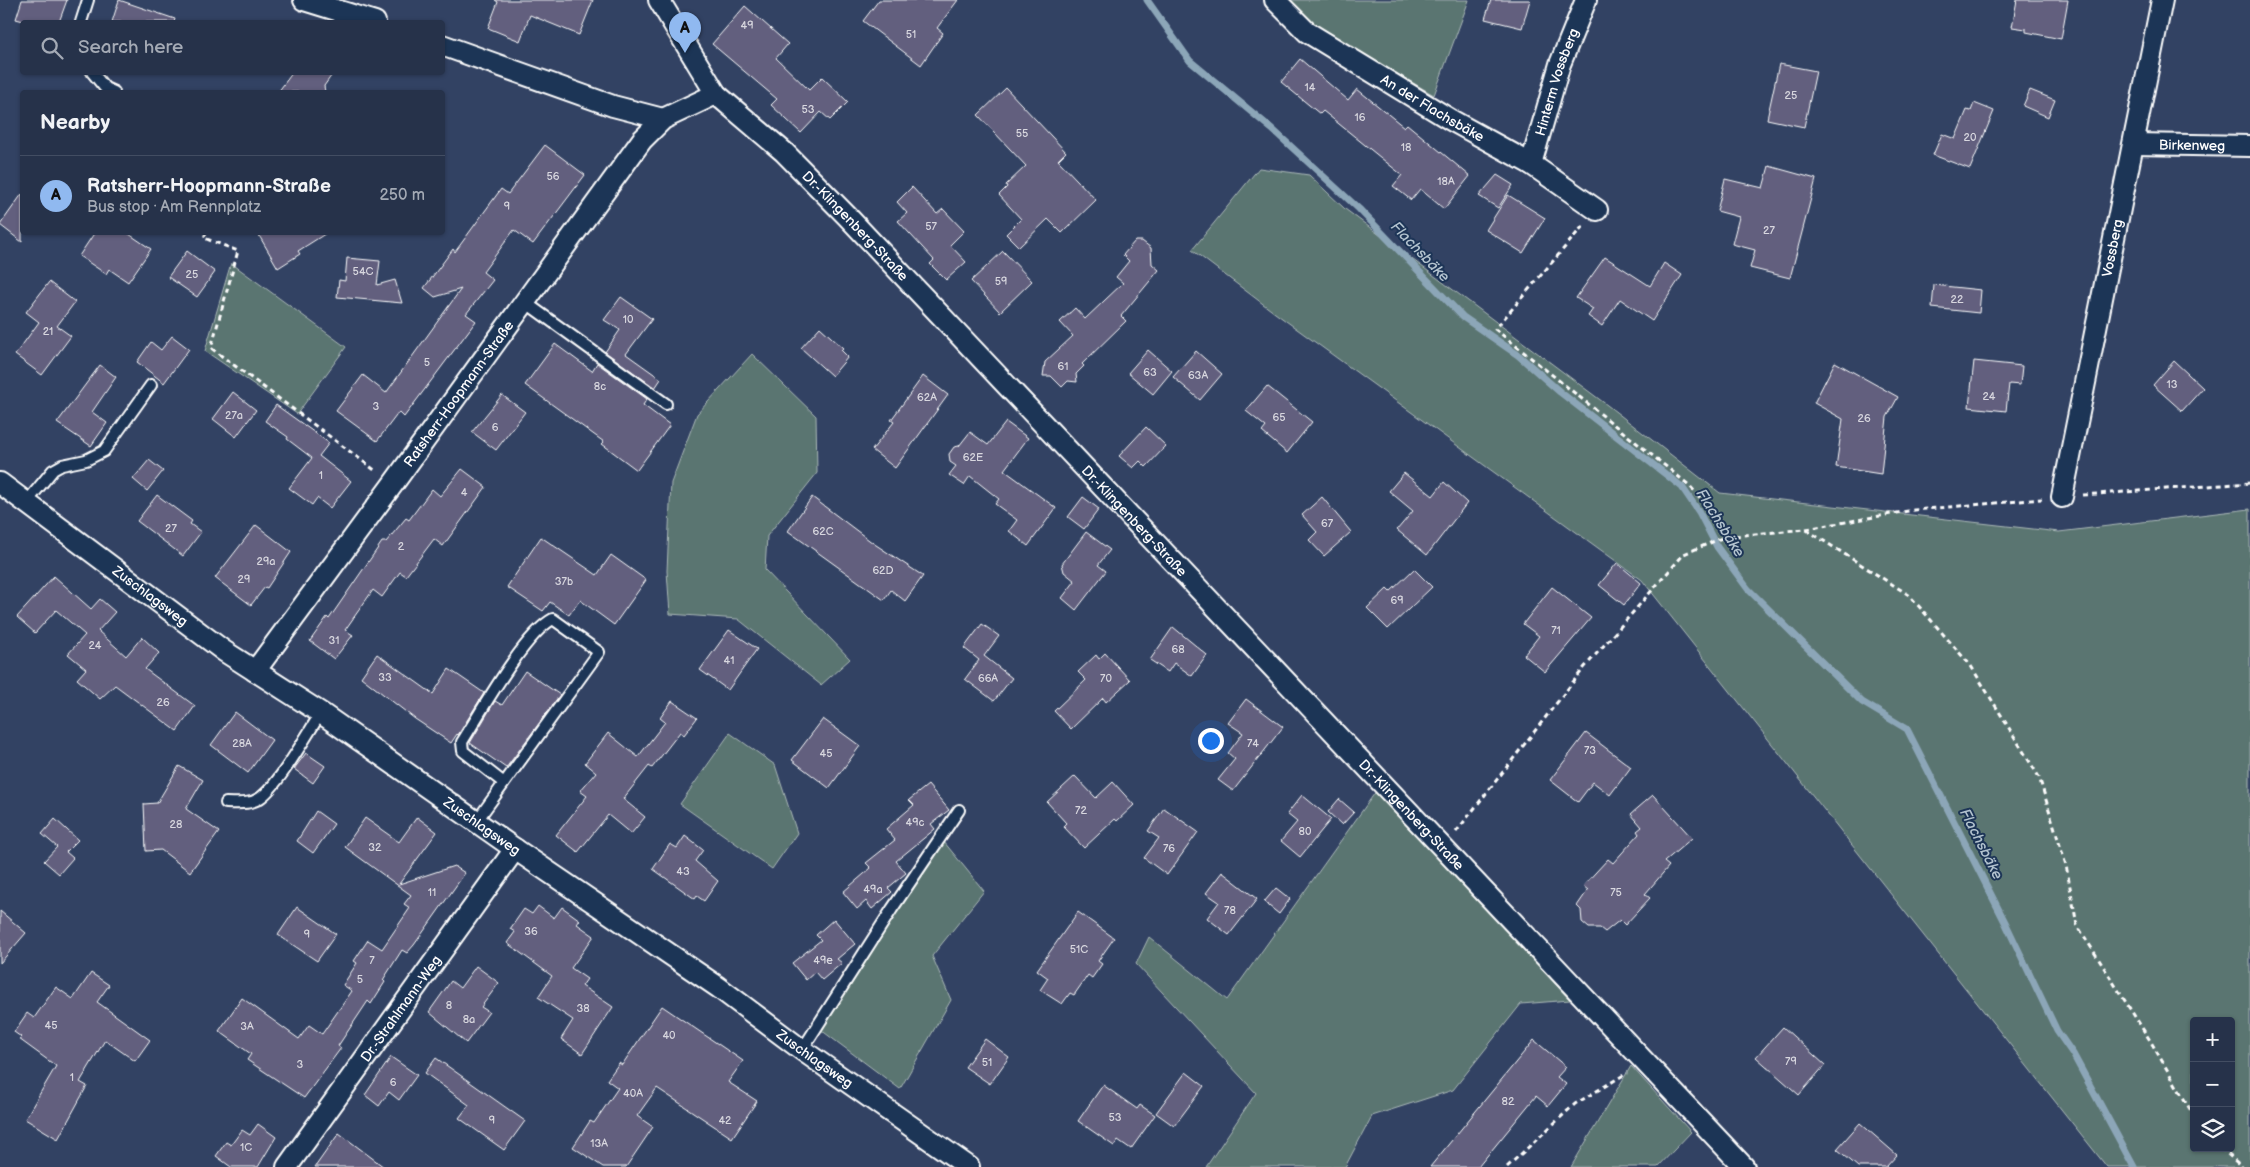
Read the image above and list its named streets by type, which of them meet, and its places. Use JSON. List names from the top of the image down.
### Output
{
  "streets": {
    "street": [
      "Hinterm Vossberg",
      "An der Flachsbäke",
      "Birkenweg",
      "Dr.-Klingenberg-Straße",
      "Vossberg",
      "Ratsherr-Hoopmann-Straße",
      "Zuschlagsweg",
      "Dr.-Strahlmann-Weg"
    ]
  },
  "crossings": [
    ["Hinterm Vossberg", "An der Flachsbäke"],
    ["Birkenweg", "Vossberg"],
    ["Ratsherr-Hoopmann-Straße", "Zuschlagsweg"],
    ["Zuschlagsweg", "Dr.-Strahlmann-Weg"]
  ],
  "water": ["Flachsbäke"],
  "house_numbers": [
    "49",
    "51",
    "14",
    "25",
    "53",
    "16",
    "55",
    "20",
    "18",
    "56",
    "18A",
    "9",
    "57",
    "27",
    "54C",
    "25",
    "59",
    "22",
    "10",
    "21",
    "5",
    "61",
    "63",
    "63A",
    "13",
    "8c",
    "24",
    "62A",
    "3",
    "27a",
    "65",
    "26",
    "6",
    "62E",
    "1",
    "4",
    "67",
    "27",
    "62C",
    "2",
    "29a",
    "62D",
    "29",
    "37b",
    "69",
    "71",
    "31",
    "24",
    "68",
    "41",
    "33",
    "66A",
    "70",
    "26",
    "28A",
    "74",
    "73",
    "45",
    "72",
    "49c",
    "28",
    "80",
    "32",
    "76",
    "43",
    "49a",
    "11",
    "75",
    "78",
    "36",
    "9",
    "51C",
    "7",
    "49e",
    "5",
    "8",
    "38",
    "8a",
    "45",
    "3A",
    "40",
    "79",
    "51",
    "3",
    "1",
    "6",
    "40A",
    "82",
    "53",
    "9",
    "42",
    "13A",
    "1C"
  ],
  "page": {
    "pins": "A",
    "search": "Search here",
    "heading": "Nearby",
    "list": [
      {
        "mark": "A",
        "name": "Ratsherr-Hoopmann-Straße",
        "note": "Bus stop · Am Rennplatz",
        "value": "250 m"
      }
    ],
    "map_buttons": ["+", "−"]
  }
}
